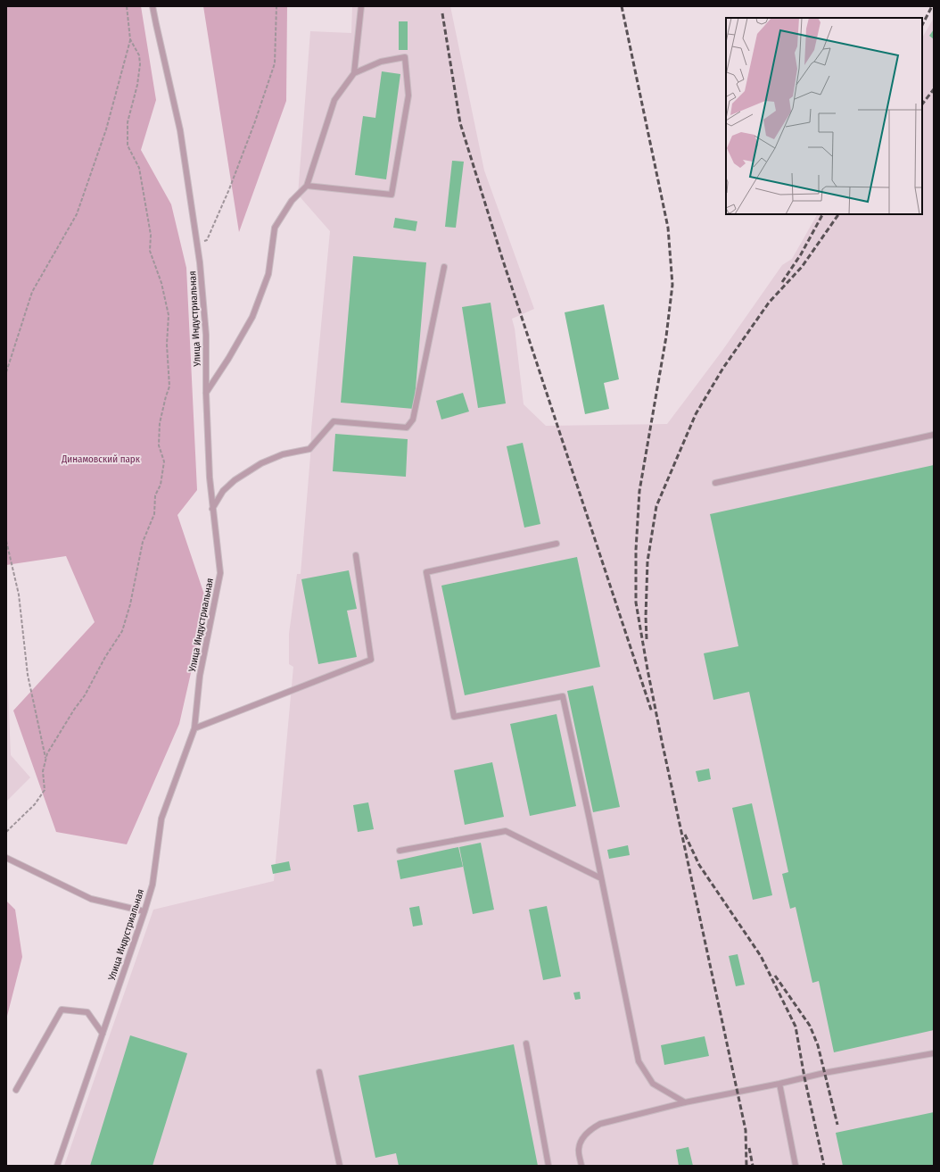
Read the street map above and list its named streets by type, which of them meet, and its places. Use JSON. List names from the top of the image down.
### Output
{
  "streets": {
    "lane": ["Улица Индустриальная"]
  },
  "parks": ["Динамовский парк"]
}
